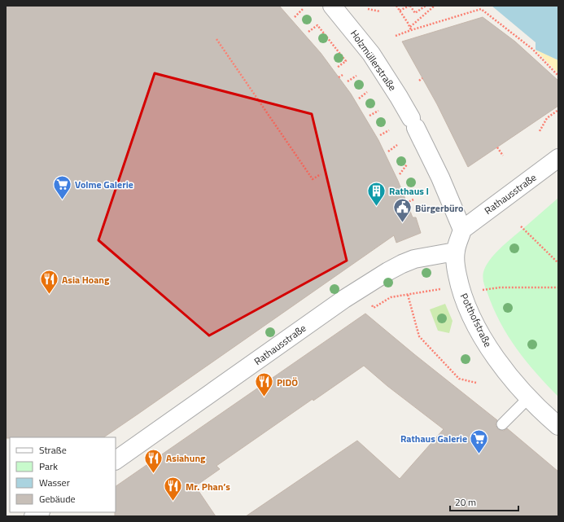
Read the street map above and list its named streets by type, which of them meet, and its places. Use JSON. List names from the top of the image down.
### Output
{
  "streets": {
    "street": ["Holzmüllerstraße", "Rathausstraße", "Potthofstraße"]
  },
  "crossings": [
    ["Holzmüllerstraße", "Rathausstraße"],
    ["Holzmüllerstraße", "Potthofstraße"],
    ["Rathausstraße", "Potthofstraße"]
  ],
  "places": {
    "supermarket": ["Volme Galerie", "Rathaus Galerie"],
    "building": ["Rathaus I"],
    "public building": ["Bürgerbüro"],
    "restaurant": [
      "Asia Hoang",
      "PIDÖ",
      "Asiahung",
      "Mr. Phan’s"
    ]
  },
  "legend": [
    "Straße",
    "Park",
    "Wasser",
    "Gebäude"
  ],
  "scale_bar": "20 m"
}
